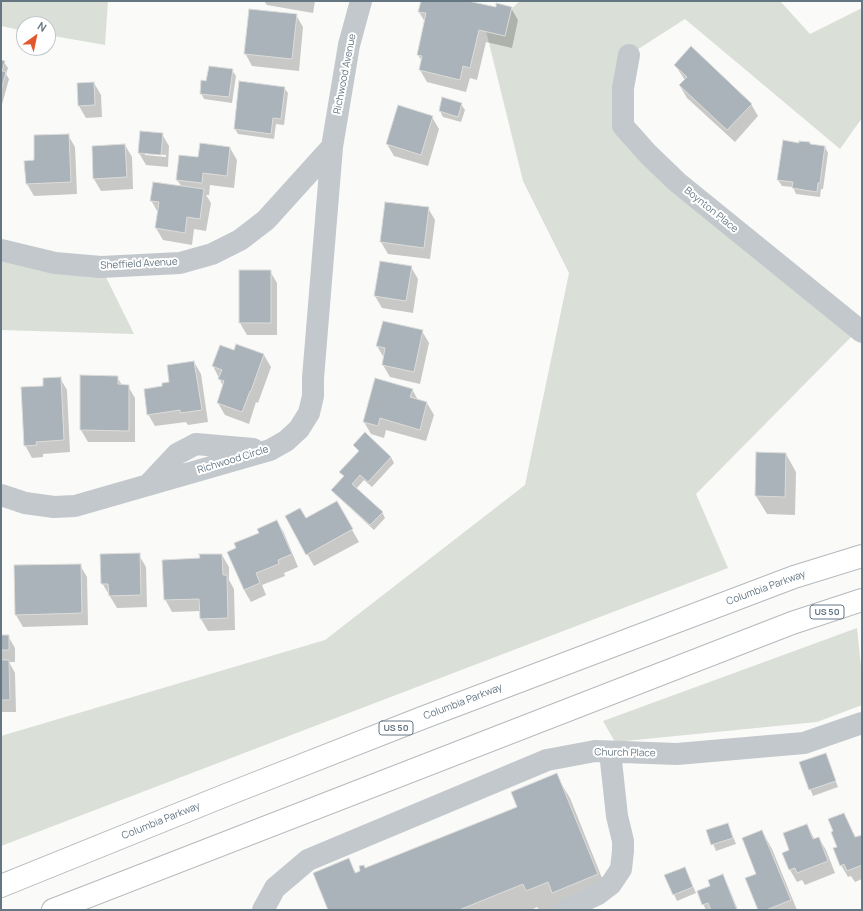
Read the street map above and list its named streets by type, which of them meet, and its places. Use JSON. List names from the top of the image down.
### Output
{
  "streets": {
    "highway": ["Columbia Parkway", "US 50"],
    "street": [
      "Richwood Avenue",
      "Boynton Place",
      "Sheffield Avenue",
      "Richwood Circle",
      "Church Place"
    ]
  },
  "crossings": [
    ["Richwood Avenue", "Sheffield Avenue"],
    ["Richwood Avenue", "Richwood Circle"],
    ["Sheffield Avenue", "Richwood Circle"]
  ],
  "north": "top right"
}
